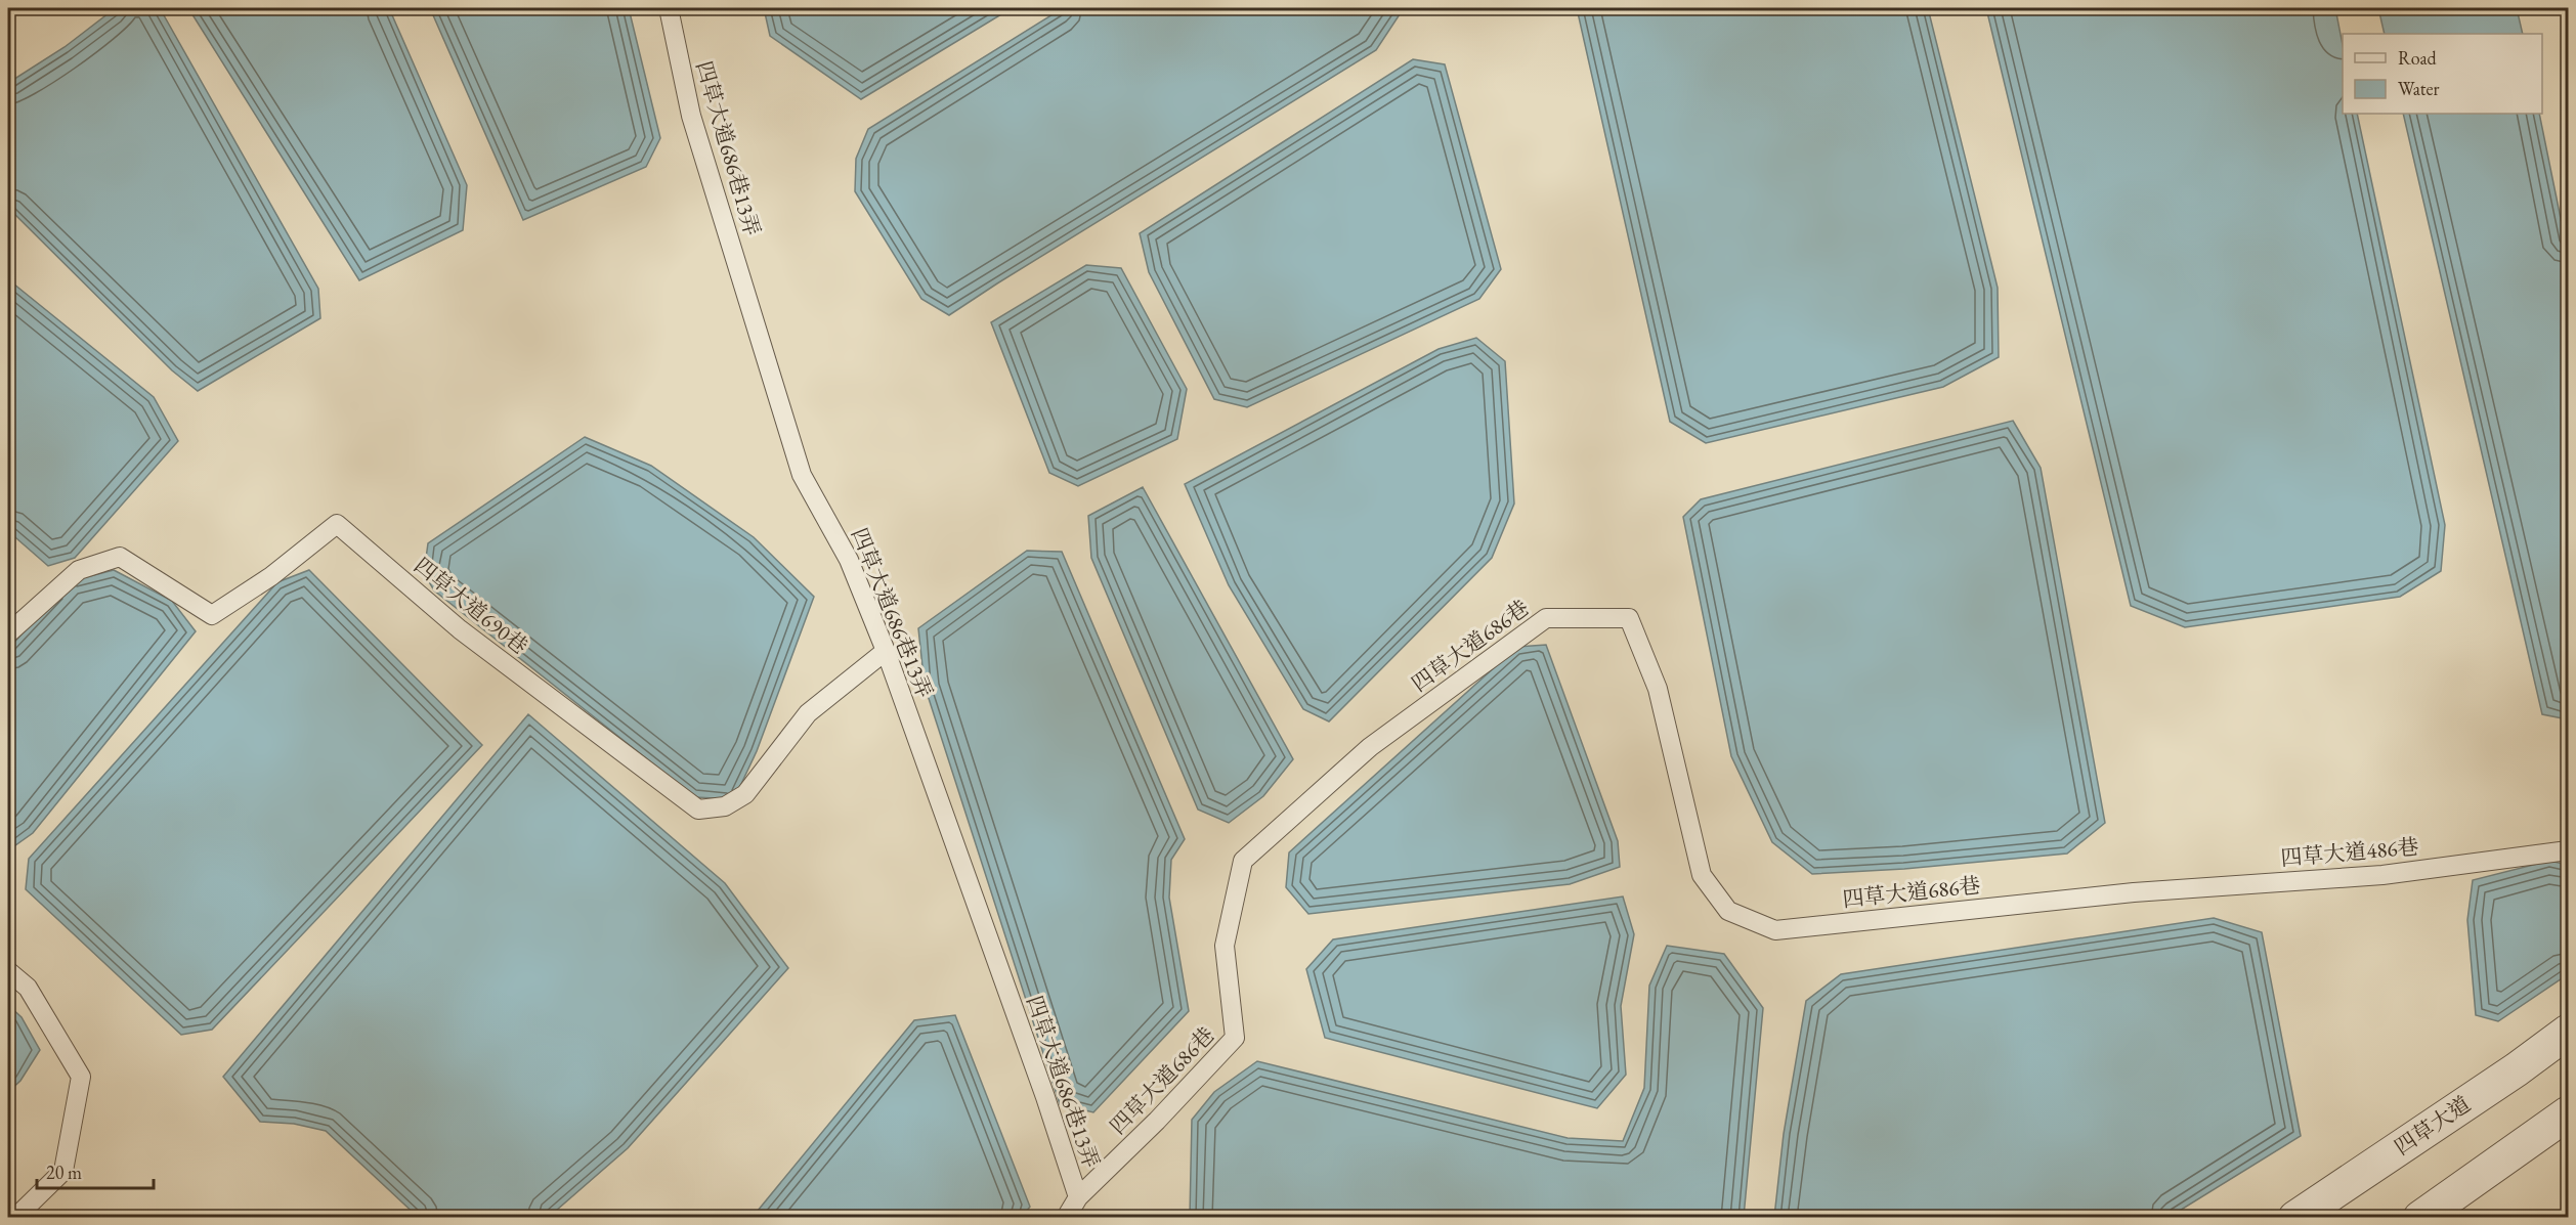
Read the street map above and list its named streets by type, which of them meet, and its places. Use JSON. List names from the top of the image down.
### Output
{
  "streets": {
    "street": ["四草大道"],
    "lane": [
      "四草大道686巷13弄",
      "四草大道690巷",
      "四草大道686巷",
      "四草大道486巷"
    ]
  },
  "crossings": [
    ["四草大道686巷13弄", "四草大道690巷"],
    ["四草大道686巷13弄", "四草大道686巷"],
    ["四草大道686巷", "四草大道486巷"]
  ],
  "legend": ["Road", "Water"],
  "scale_bar": "20 m"
}
